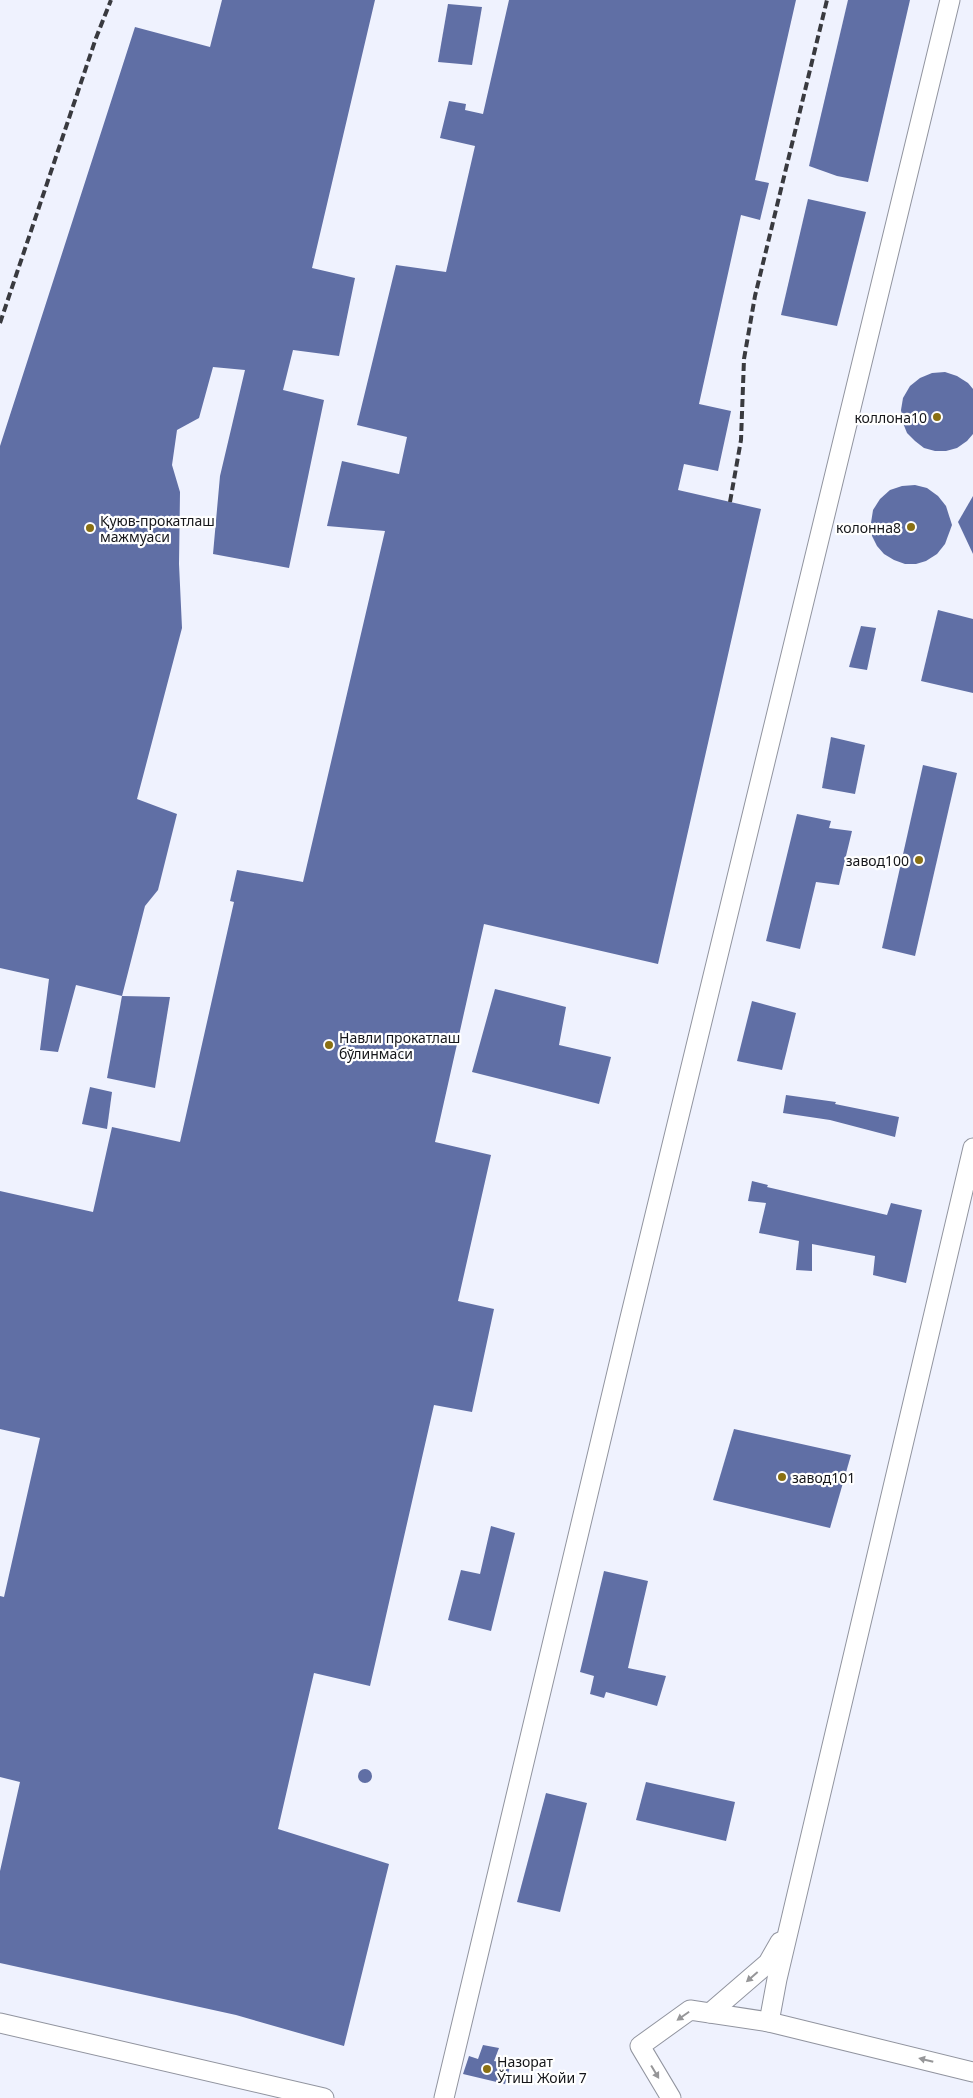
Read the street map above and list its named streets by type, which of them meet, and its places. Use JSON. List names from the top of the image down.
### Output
{
  "places": [
    "коллона10",
    "колонна8",
    "Қуюв-прокатлаш мажмуаси",
    "завод100",
    "Навли прокатлаш бўлинмаси",
    "завод101",
    "Назорат Ўтиш Жойи 7"
  ]
}
